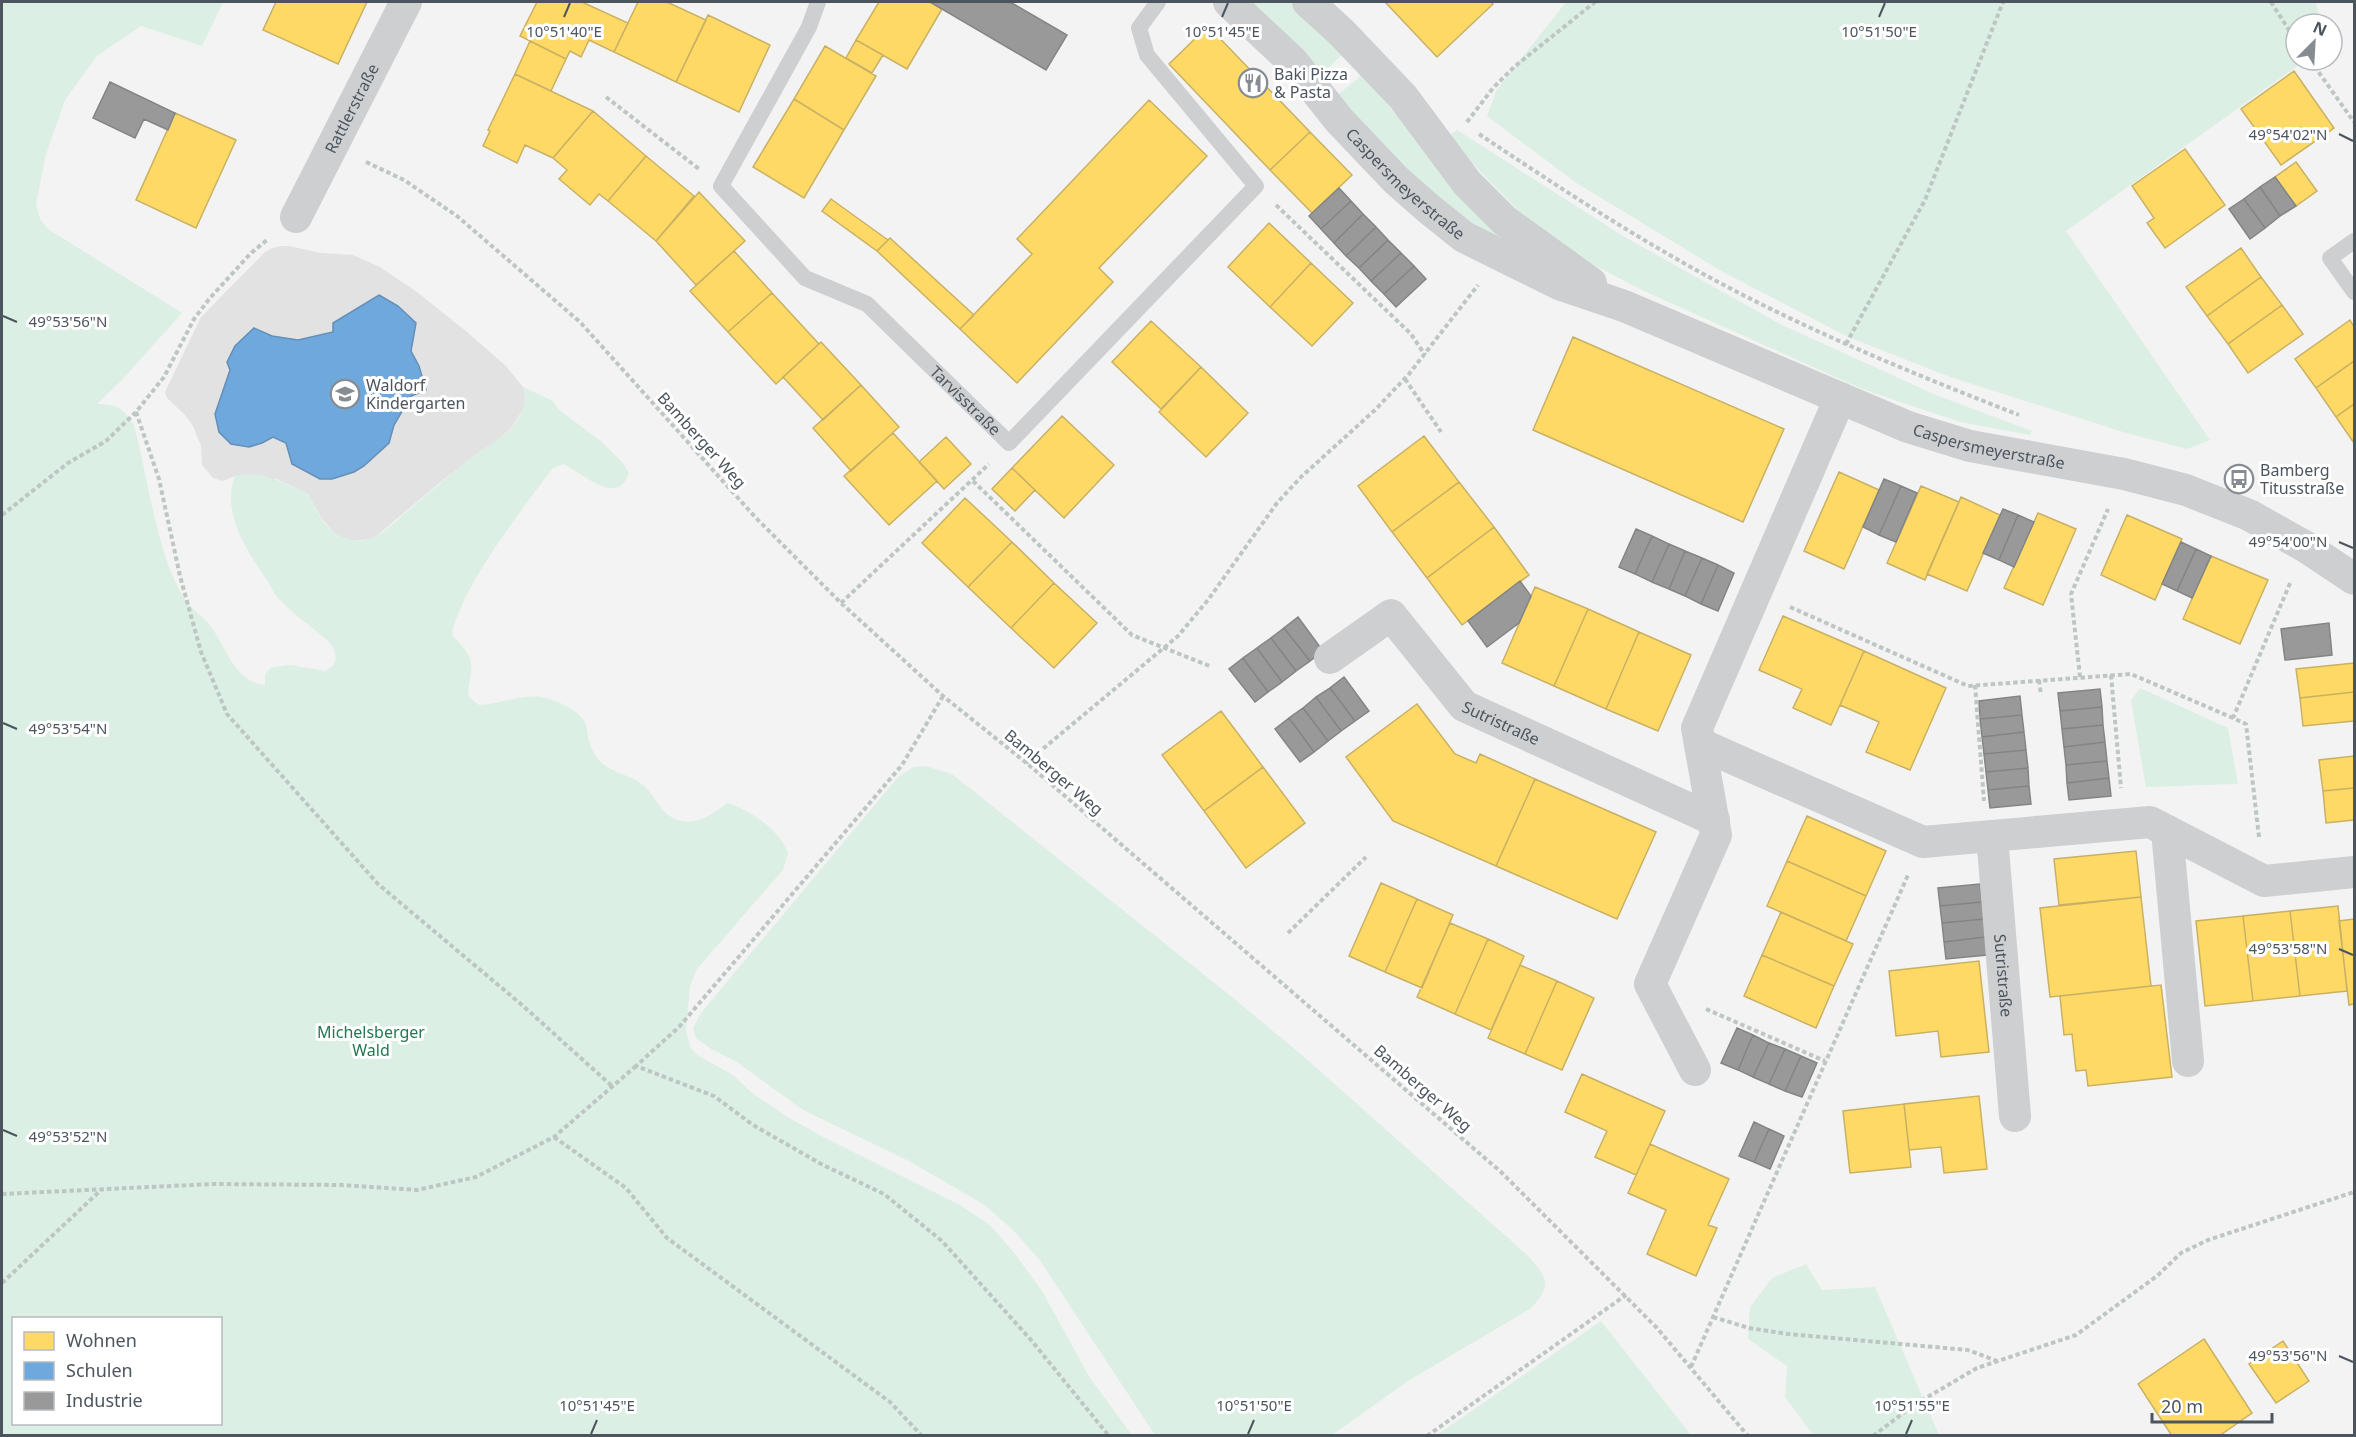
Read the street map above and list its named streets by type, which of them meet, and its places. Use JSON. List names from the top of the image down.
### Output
{
  "streets": {
    "street": ["Rattlerstraße", "Caspersmeyerstraße", "Sutristraße"],
    "lane": ["Tarvisstraße"],
    "path": ["Bamberger Weg"]
  },
  "crossings": [
    ["Rattlerstraße", "Bamberger Weg"]
  ],
  "parks": ["Michelsberger Wald"],
  "places": {
    "restaurant": ["Baki Pizza & Pasta"],
    "school or university": ["Waldorf Kindergarten"],
    "bus stop": ["Bamberg Titusstraße"]
  },
  "legend": ["Wohnen", "Schulen", "Industrie"],
  "scale_bar": "20 m",
  "north": "top right",
  "coordinates": [
    "10°51'40\"E",
    "10°51'45\"E",
    "10°51'50\"E",
    "49°54'02\"N",
    "49°53'56\"N",
    "49°54'00\"N",
    "49°53'54\"N",
    "49°53'58\"N",
    "49°53'52\"N",
    "10°51'55\"E"
  ]
}
